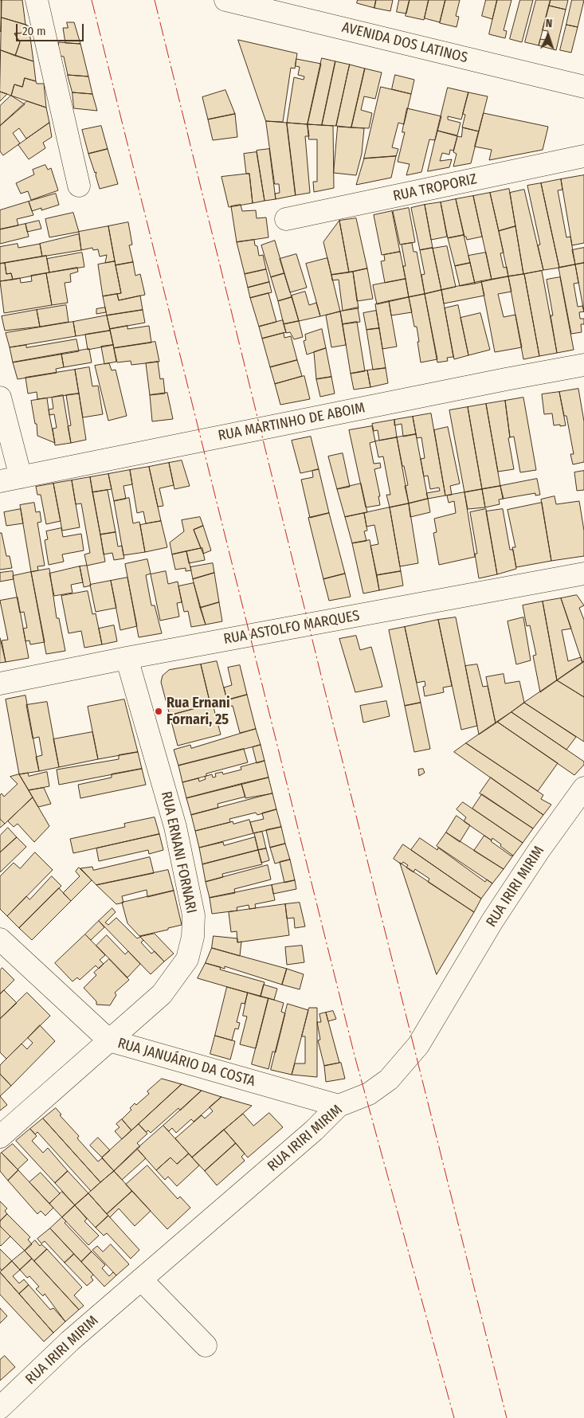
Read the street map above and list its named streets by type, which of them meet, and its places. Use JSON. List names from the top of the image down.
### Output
{
  "streets": {
    "street": [
      "AVENIDA DOS LATINOS",
      "RUA TROPORIZ",
      "RUA MARTINHO DE ABOIM",
      "RUA ASTOLFO MARQUES",
      "RUA ERNANI FORNARI",
      "RUA IRIRI MIRIM",
      "RUA JANUÁRIO DA COSTA"
    ]
  },
  "crossings": [
    ["RUA ASTOLFO MARQUES", "RUA ERNANI FORNARI"],
    ["RUA ERNANI FORNARI", "RUA JANUÁRIO DA COSTA"],
    ["RUA IRIRI MIRIM", "RUA JANUÁRIO DA COSTA"]
  ],
  "places": ["Rua Ernani Fornari, 25"],
  "scale_bar": "20 m",
  "north": "top"
}
